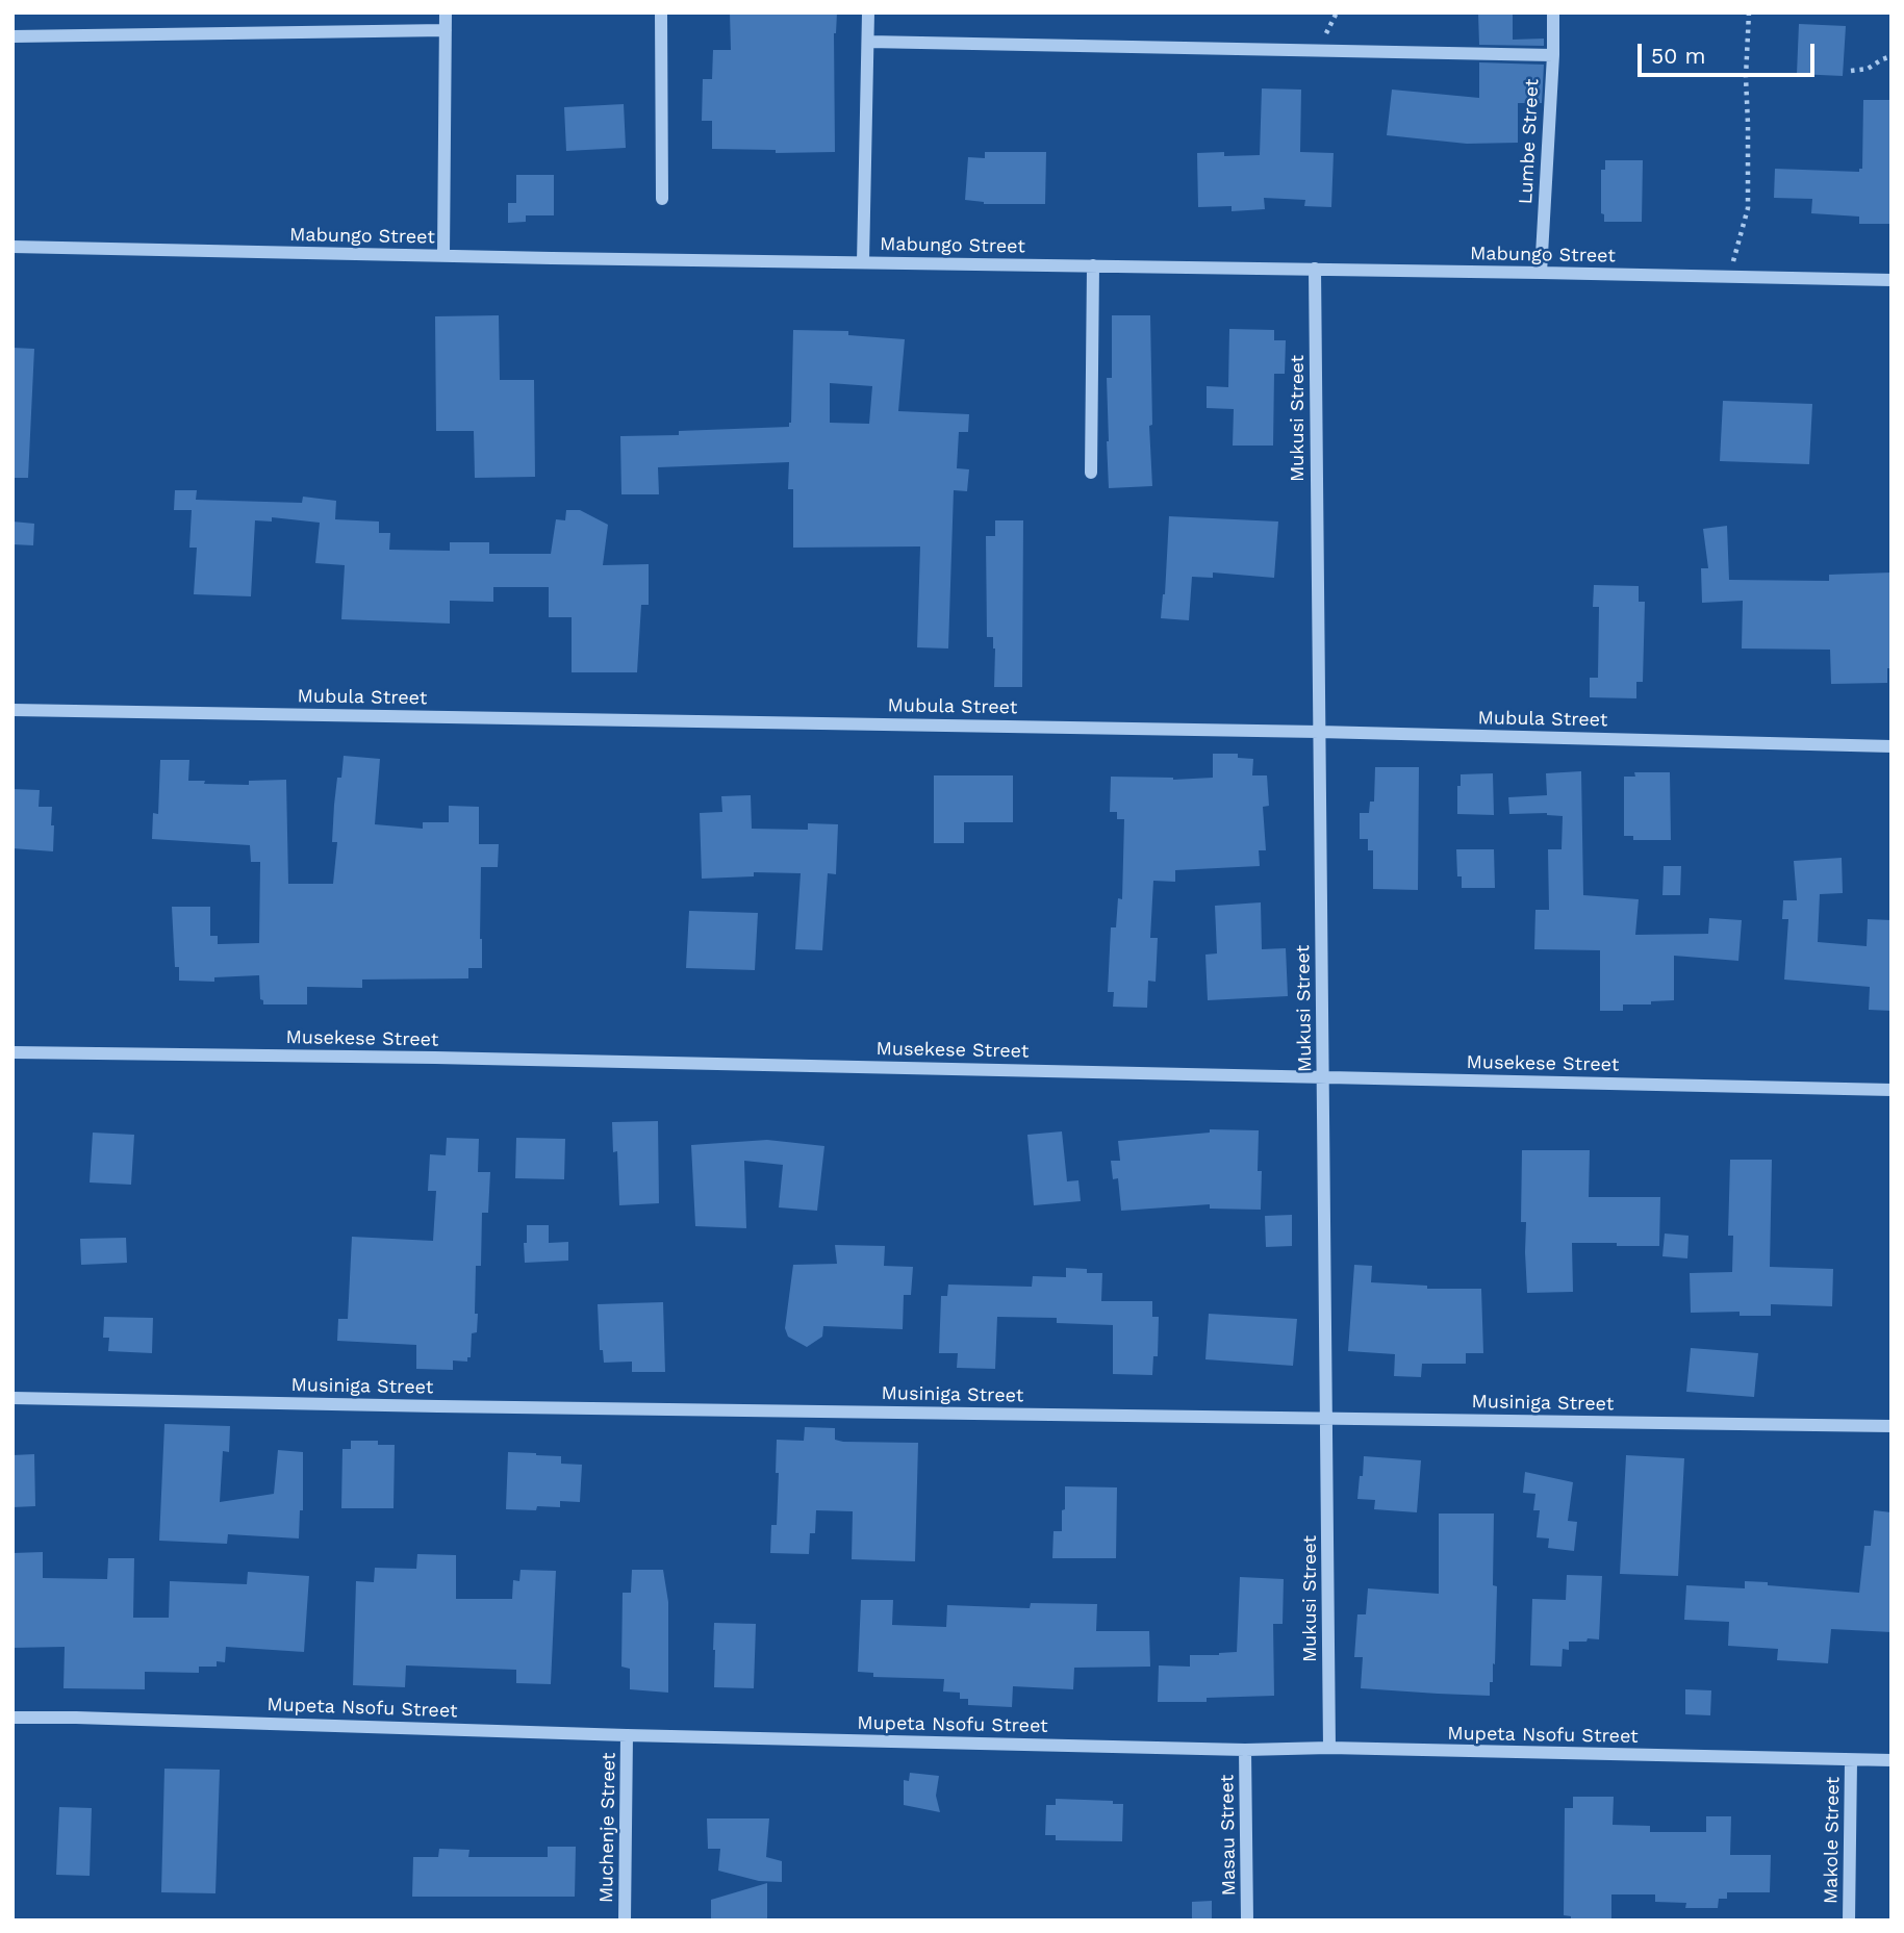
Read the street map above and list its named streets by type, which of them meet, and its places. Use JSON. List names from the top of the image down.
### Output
{
  "streets": {
    "street": [
      "Lumbe Street",
      "Mabungo Street",
      "Mukusi Street",
      "Mubula Street",
      "Musekese Street",
      "Musiniga Street",
      "Mupeta Nsofu Street",
      "Muchenje Street",
      "Masau Street",
      "Makole Street"
    ]
  },
  "crossings": [
    ["Lumbe Street", "Mabungo Street"],
    ["Mabungo Street", "Mukusi Street"],
    ["Mukusi Street", "Mubula Street"],
    ["Mukusi Street", "Musekese Street"],
    ["Mukusi Street", "Musiniga Street"],
    ["Mukusi Street", "Mupeta Nsofu Street"],
    ["Mupeta Nsofu Street", "Muchenje Street"],
    ["Mupeta Nsofu Street", "Masau Street"],
    ["Mupeta Nsofu Street", "Makole Street"]
  ],
  "scale_bar": "50 m"
}
